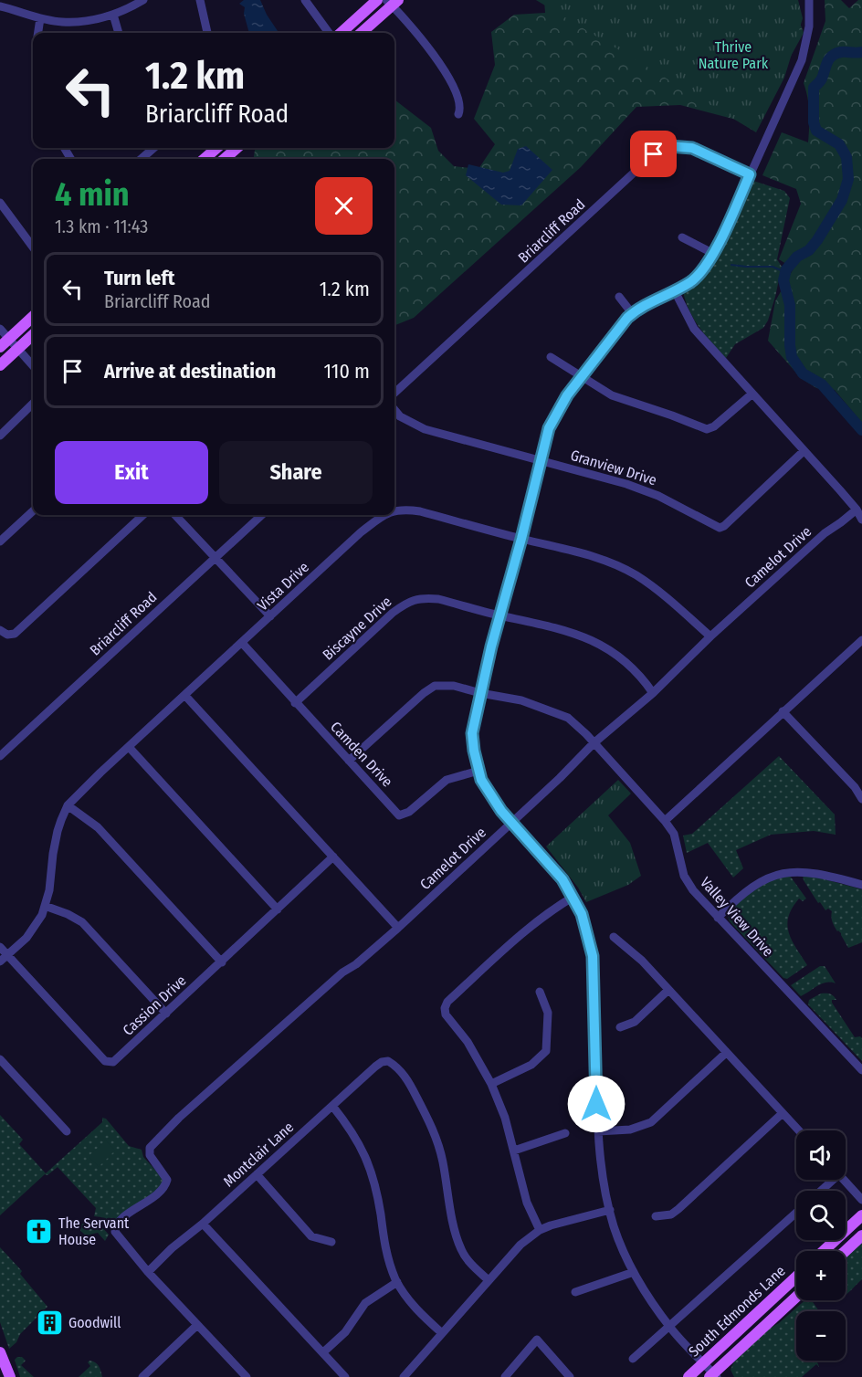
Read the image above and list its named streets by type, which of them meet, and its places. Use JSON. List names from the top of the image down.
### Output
{
  "streets": {
    "main road": ["South Edmonds Lane"],
    "street": [
      "Briarcliff Road",
      "Granview Drive",
      "Camelot Drive",
      "Vista Drive",
      "Biscayne Drive",
      "Camden Drive",
      "Valley View Drive",
      "Cassion Drive",
      "Montclair Lane"
    ]
  },
  "crossings": [
    ["Camelot Drive", "Vista Drive"],
    ["Camelot Drive", "Biscayne Drive"],
    ["Camelot Drive", "Valley View Drive"],
    ["Camelot Drive", "Montclair Lane"],
    ["Vista Drive", "Camden Drive"],
    ["Vista Drive", "Cassion Drive"],
    ["Biscayne Drive", "Camden Drive"],
    ["Camden Drive", "Valley View Drive"]
  ],
  "parks": ["Thrive Nature Park"],
  "places": {
    "church": ["The Servant House"],
    "building": ["Goodwill"]
  },
  "page": {
    "turn": ["1.2 km", "Briarcliff Road"],
    "heading": ["4 min", "1.3 km · 11:43"],
    "list": [
      {
        "name": "Turn left",
        "note": "Briarcliff Road",
        "value": "1.2 km"
      },
      {
        "name": "Arrive at destination",
        "value": "110 m"
      }
    ],
    "buttons": ["Exit", "Share"],
    "map_buttons": ["+", "−"]
  }
}
